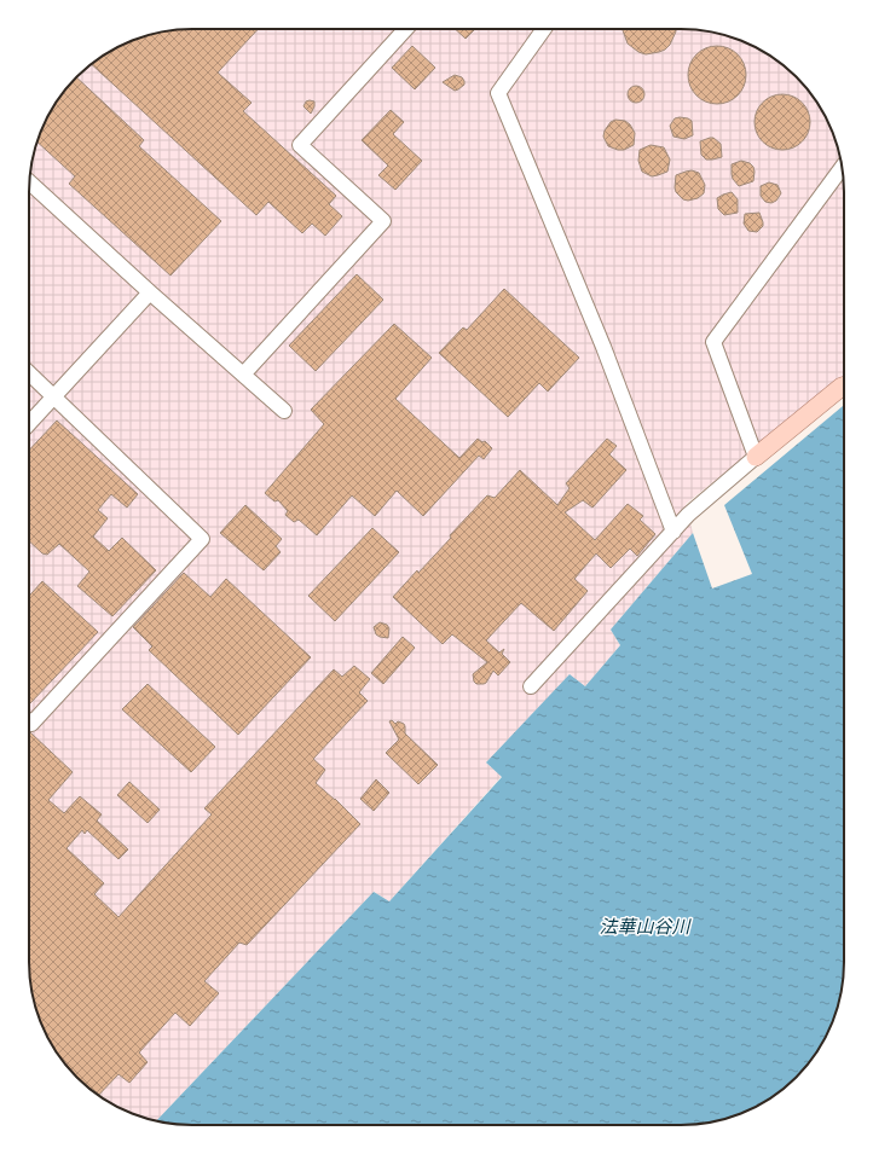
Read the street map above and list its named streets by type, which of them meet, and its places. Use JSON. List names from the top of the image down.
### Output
{
  "water": ["法華山谷川"]
}
